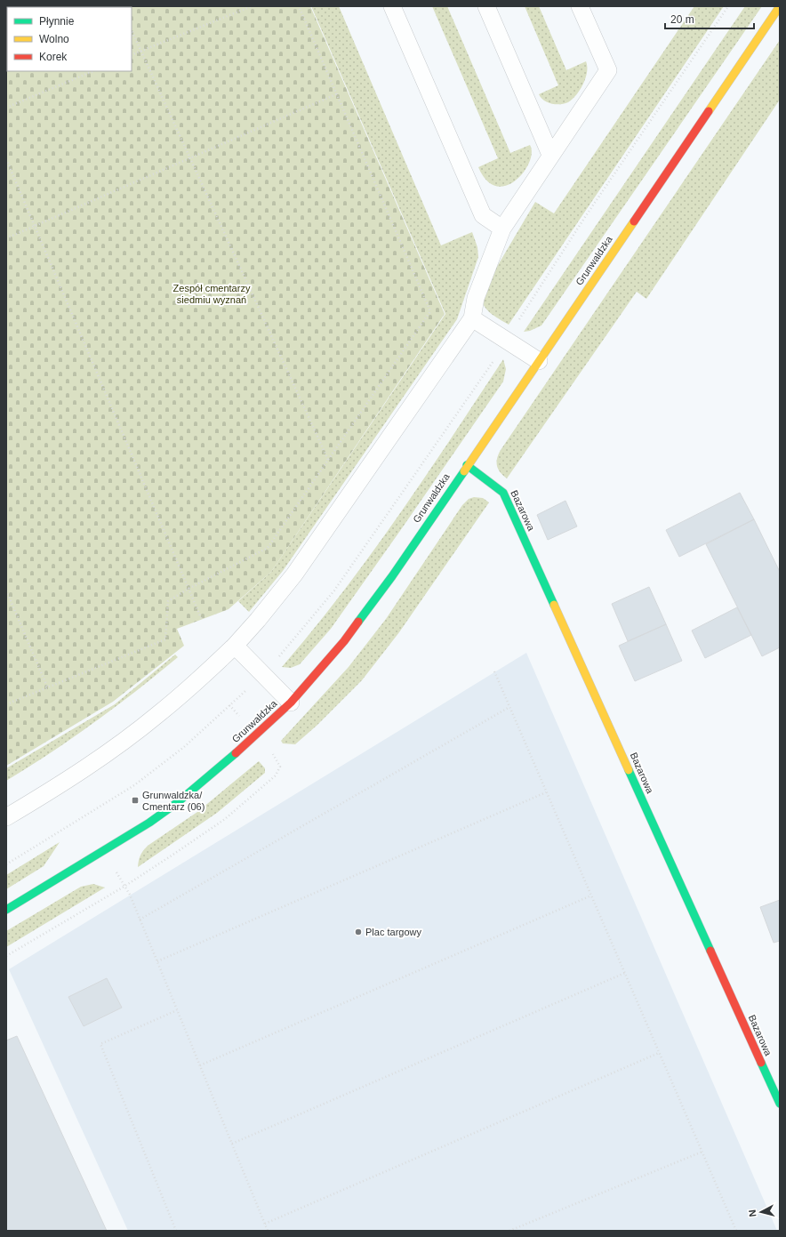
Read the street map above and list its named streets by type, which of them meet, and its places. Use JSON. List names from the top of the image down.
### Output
{
  "streets": {
    "main road": ["Grunwaldzka", "Bazarowa"]
  },
  "crossings": [
    ["Grunwaldzka", "Bazarowa"]
  ],
  "parks": ["Zespół cmentarzy siedmiu wyznań"],
  "places": {
    "transit": ["Grunwaldzka/ Cmentarz (06)"],
    "other": ["Plac targowy"]
  },
  "legend": ["Płynnie", "Wolno", "Korek"],
  "scale_bar": "20 m",
  "north": "left"
}
